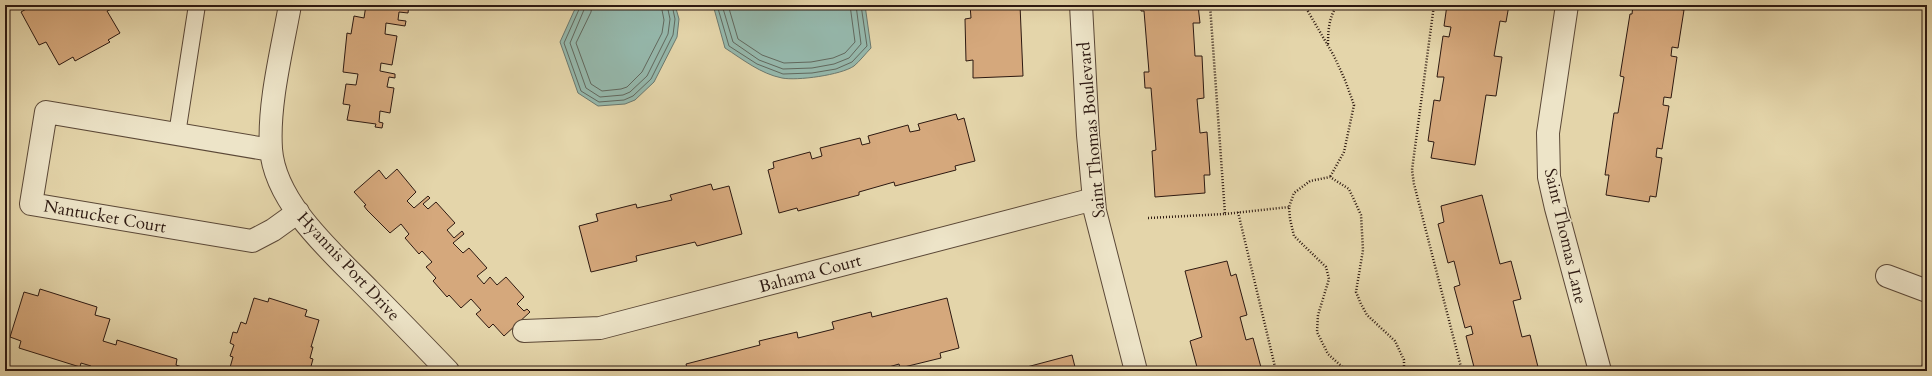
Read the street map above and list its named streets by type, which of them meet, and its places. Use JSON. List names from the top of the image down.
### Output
{
  "streets": {
    "street": [
      "Saint Thomas Boulevard",
      "Nantucket Court",
      "Saint Thomas Lane",
      "Hyannis Port Drive",
      "Bahama Court"
    ]
  },
  "crossings": [
    ["Saint Thomas Boulevard", "Bahama Court"],
    ["Nantucket Court", "Hyannis Port Drive"]
  ]
}
